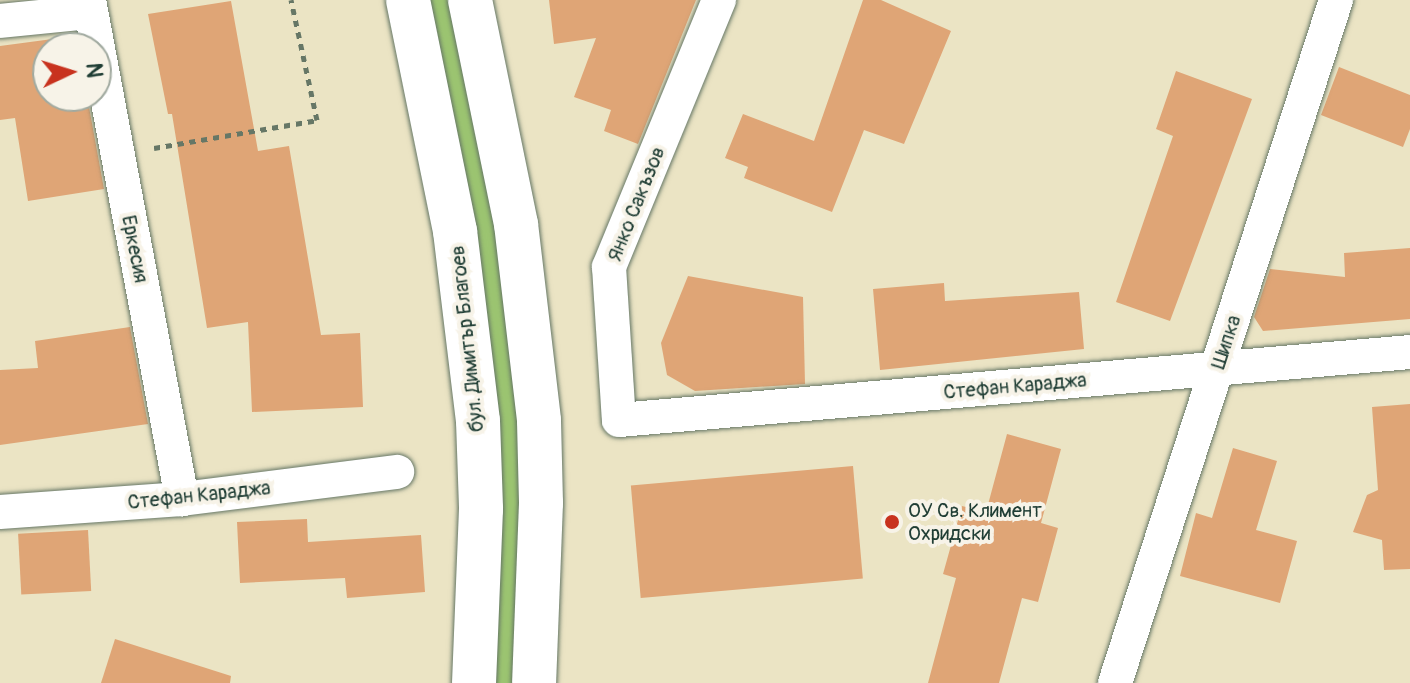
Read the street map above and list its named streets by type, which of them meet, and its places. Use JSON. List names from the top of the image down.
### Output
{
  "streets": {
    "main road": ["бул. Димитър Благоев"],
    "street": [
      "Янко Сакъзов",
      "Еркесия",
      "Шипка",
      "Стефан Караджа"
    ]
  },
  "crossings": [
    ["Янко Сакъзов", "Стефан Караджа"],
    ["Еркесия", "Стефан Караджа"],
    ["Шипка", "Стефан Караджа"]
  ],
  "places": ["ОУ Св. Климент Охридски"],
  "north": "right"
}
